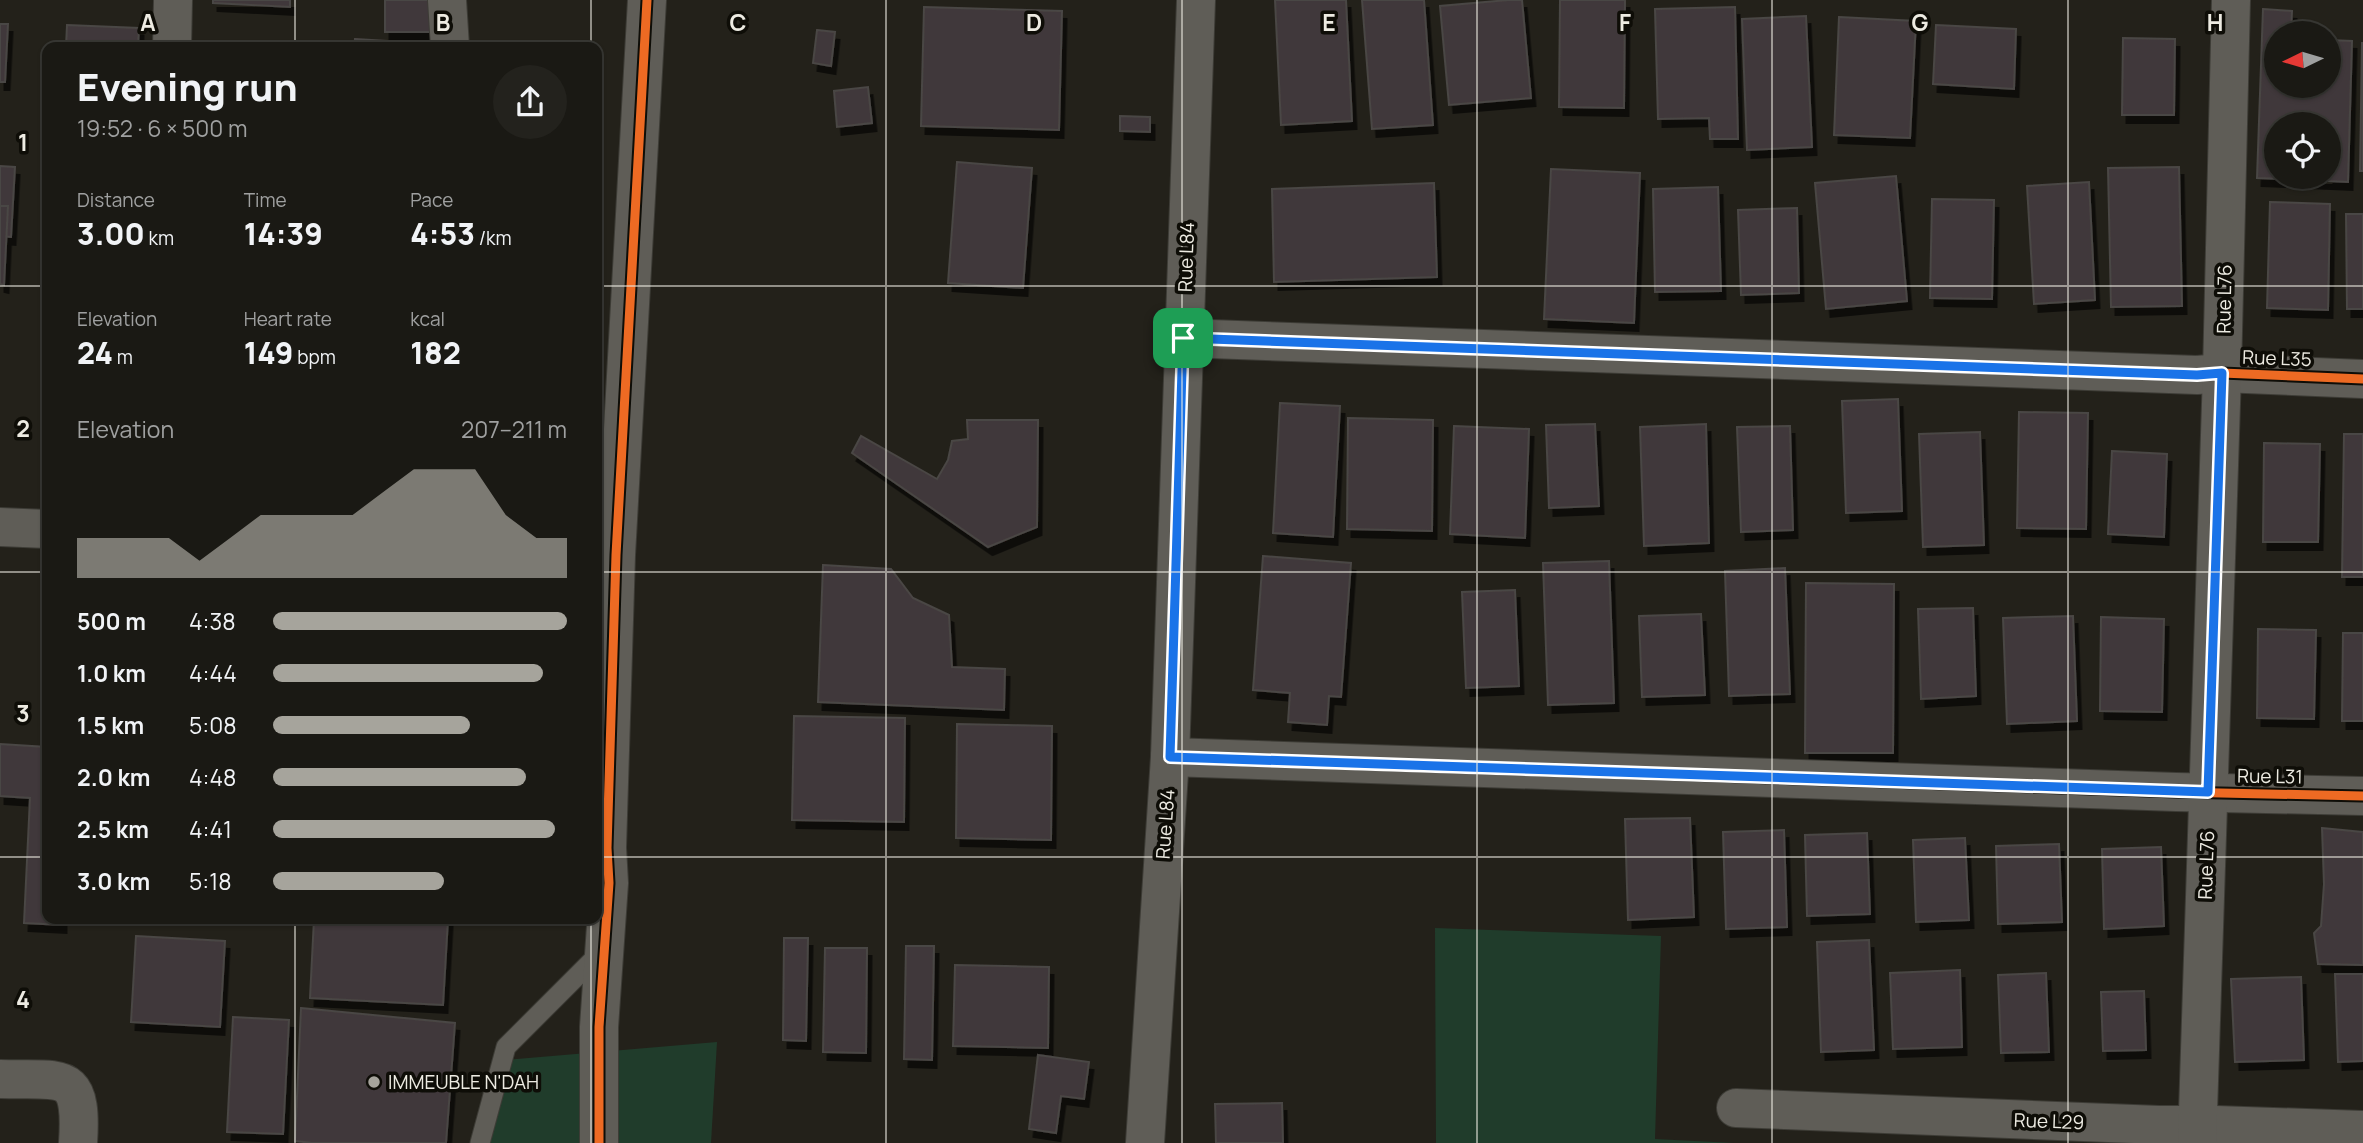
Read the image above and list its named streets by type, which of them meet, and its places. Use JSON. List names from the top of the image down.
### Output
{
  "streets": {
    "street": [
      "Rue L84",
      "Rue L76",
      "Rue L35",
      "Rue L31",
      "Rue L29"
    ]
  },
  "crossings": [
    ["Rue L84", "Rue L35"],
    ["Rue L84", "Rue L31"],
    ["Rue L76", "Rue L35"],
    ["Rue L76", "Rue L31"],
    ["Rue L76", "Rue L29"]
  ],
  "places": ["IMMEUBLE N'DAH"],
  "north": "left",
  "page": {
    "heading": ["Evening run", "19:52 · 6 × 500 m"],
    "stats": [
      ["Distance", "3.00 km"],
      ["Time", "14:39"],
      ["Pace", "4:53 /km"],
      ["Elevation", "24 m"],
      ["Heart rate", "149 bpm"],
      ["kcal", "182"]
    ],
    "chart": ["Elevation", "207–211 m"],
    "list": [
      {
        "name": "500 m",
        "note": "4:38"
      },
      {
        "name": "1.0 km",
        "note": "4:44"
      },
      {
        "name": "1.5 km",
        "note": "5:08"
      },
      {
        "name": "2.0 km",
        "note": "4:48"
      },
      {
        "name": "2.5 km",
        "note": "4:41"
      },
      {
        "name": "3.0 km",
        "note": "5:18"
      }
    ]
  },
  "grid": {
    "columns": [
      "A",
      "B",
      "C",
      "D",
      "E",
      "F",
      "G",
      "H"
    ],
    "rows": [
      "1",
      "2",
      "3",
      "4"
    ]
  }
}
